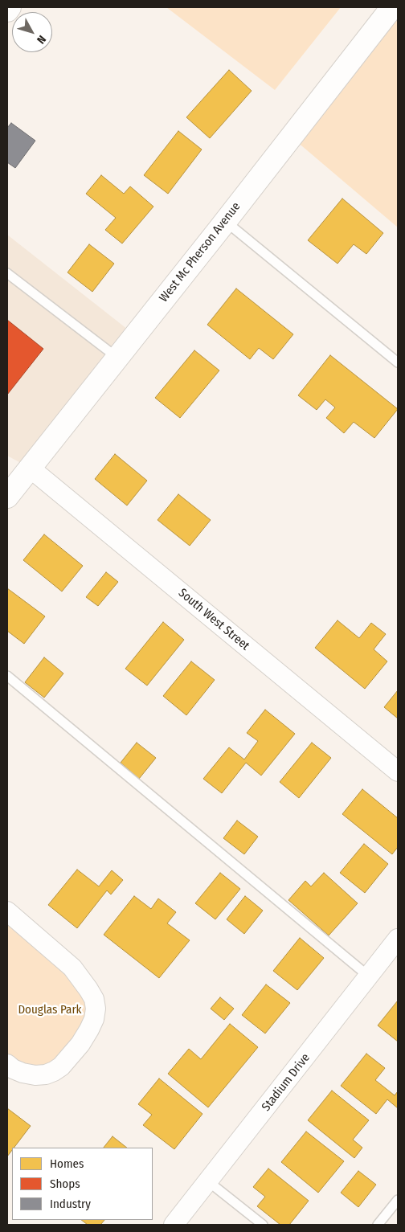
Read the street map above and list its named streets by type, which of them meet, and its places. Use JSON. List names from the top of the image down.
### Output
{
  "streets": {
    "street": ["West Mc Pherson Avenue", "South West Street", "Stadium Drive"]
  },
  "crossings": [
    ["West Mc Pherson Avenue", "South West Street"]
  ],
  "parks": ["Douglas Park"],
  "legend": ["Homes", "Shops", "Industry"],
  "north": "bottom right"
}
